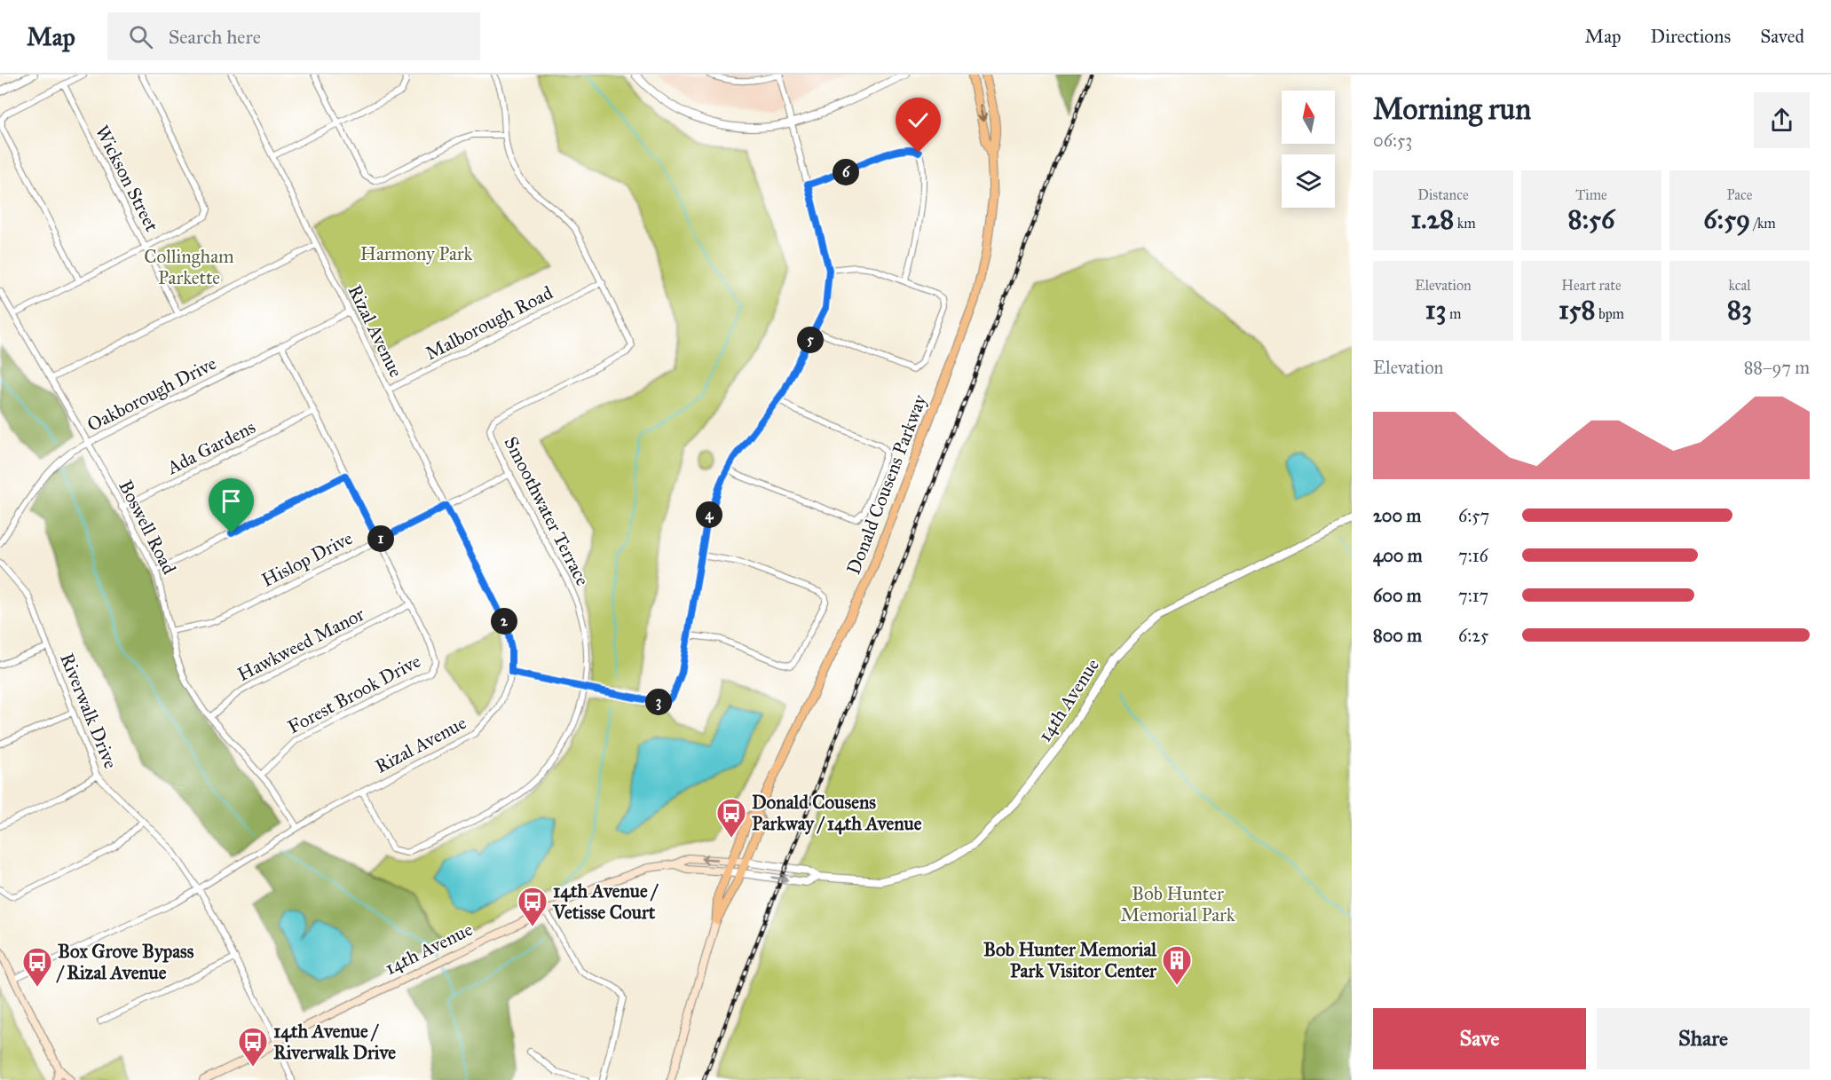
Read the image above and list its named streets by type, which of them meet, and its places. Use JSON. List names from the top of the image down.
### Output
{
  "streets": {
    "main road": ["Donald Cousens Parkway", "14th Avenue"],
    "street": [
      "Wickson Street",
      "Malborough Road",
      "Rizal Avenue",
      "Oakborough Drive",
      "Ada Gardens",
      "Smoothwater Terrace",
      "Boswell Road",
      "Hislop Drive",
      "Hawkweed Manor",
      "Forest Brook Drive",
      "Riverwalk Drive"
    ]
  },
  "crossings": [
    ["Malborough Road", "Rizal Avenue"],
    ["Malborough Road", "Smoothwater Terrace"],
    ["Rizal Avenue", "Oakborough Drive"],
    ["Rizal Avenue", "Smoothwater Terrace"],
    ["Rizal Avenue", "Boswell Road"],
    ["Rizal Avenue", "Hislop Drive"],
    ["Rizal Avenue", "Riverwalk Drive"],
    ["Oakborough Drive", "Boswell Road"],
    ["Oakborough Drive", "Forest Brook Drive"],
    ["Ada Gardens", "Boswell Road"],
    ["Ada Gardens", "Forest Brook Drive"],
    ["Donald Cousens Parkway", "14th Avenue"],
    ["Smoothwater Terrace", "Hislop Drive"],
    ["Boswell Road", "Hislop Drive"],
    ["Boswell Road", "Hawkweed Manor"],
    ["Boswell Road", "Forest Brook Drive"],
    ["Hislop Drive", "Forest Brook Drive"],
    ["Hawkweed Manor", "Forest Brook Drive"],
    ["14th Avenue", "Riverwalk Drive"]
  ],
  "parks": ["Harmony Park", "Collingham Parkette", "Bob Hunter Memorial Park"],
  "places": {
    "bus stop": [
      "Donald Cousens Parkway / 14th Avenue",
      "14th Avenue / Vetisse Court",
      "Box Grove Bypass / Rizal Avenue",
      "14th Avenue / Riverwalk Drive"
    ],
    "building": ["Bob Hunter Memorial Park Visitor Center"]
  },
  "north": "top",
  "page": {
    "header": "Map",
    "search": "Search here",
    "nav": ["Map", "Directions", "Saved"],
    "heading": ["Morning run", "06:53"],
    "pins": [
      "6",
      "5",
      "4",
      "1",
      "2",
      "3"
    ],
    "stats": [
      ["Distance", "1.28 km"],
      ["Time", "8:56"],
      ["Pace", "6:59 /km"],
      ["Elevation", "13 m"],
      ["Heart rate", "158 bpm"],
      ["kcal", "83"]
    ],
    "chart": ["Elevation", "88–97 m"],
    "list": [
      {
        "name": "200 m",
        "note": "6:57"
      },
      {
        "name": "400 m",
        "note": "7:16"
      },
      {
        "name": "600 m",
        "note": "7:17"
      },
      {
        "name": "800 m",
        "note": "6:25"
      }
    ],
    "buttons": ["Save", "Share"]
  }
}
